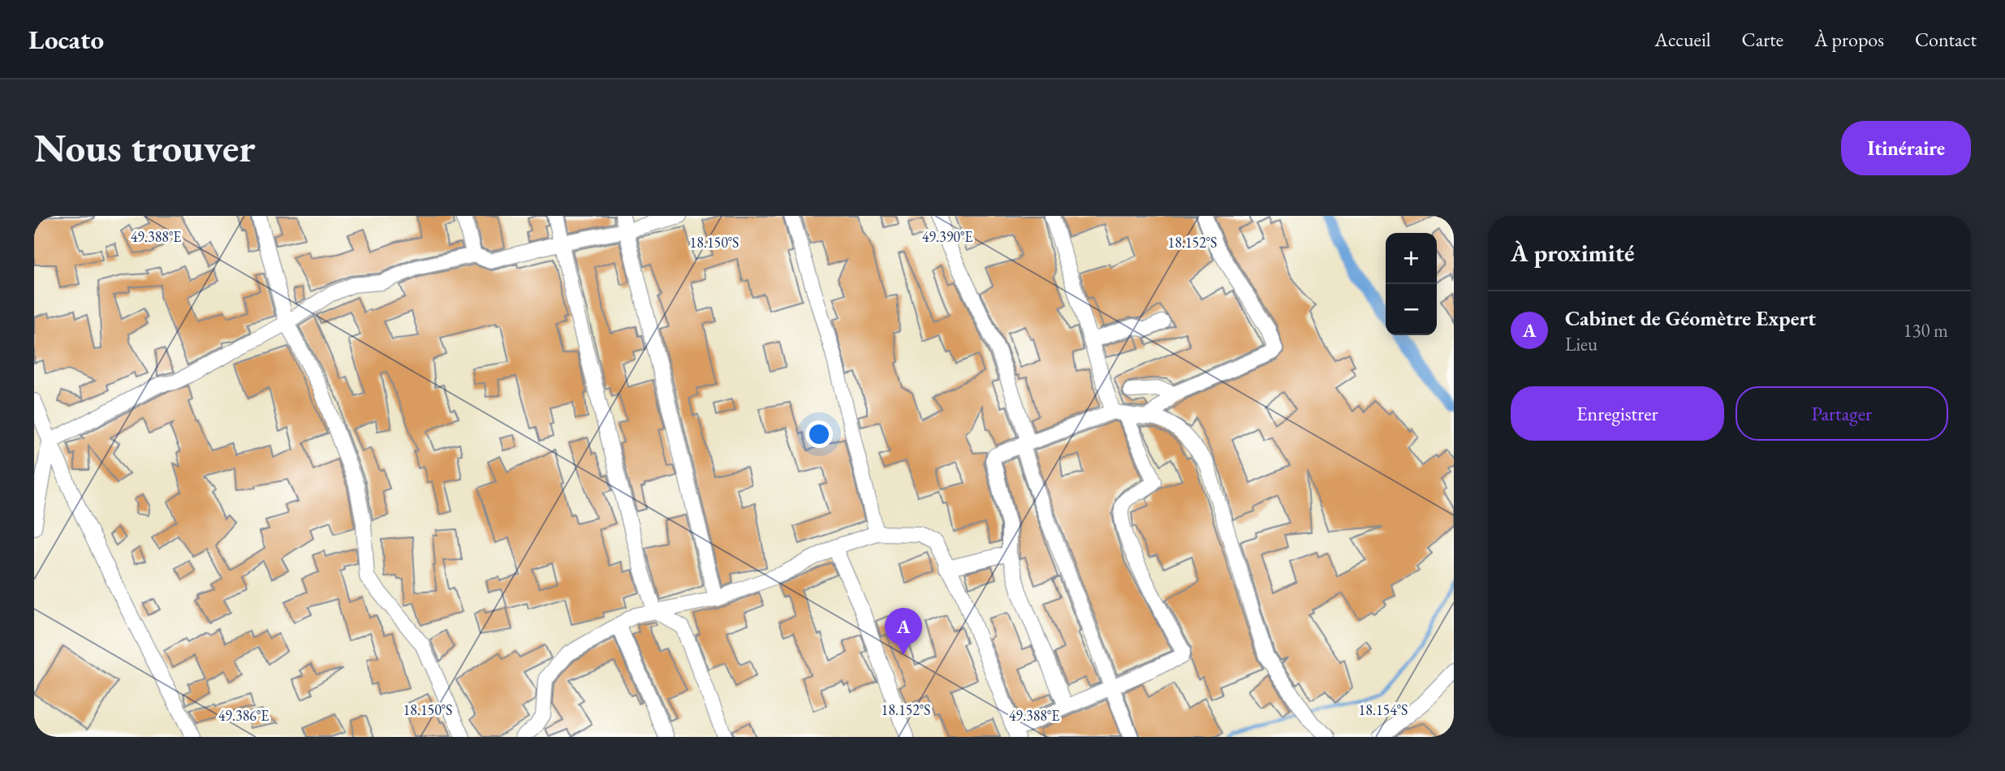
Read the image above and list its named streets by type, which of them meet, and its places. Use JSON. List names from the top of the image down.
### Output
{
  "page": {
    "header": "Locato",
    "nav": [
      "Accueil",
      "Carte",
      "À propos",
      "Contact"
    ],
    "buttons": [
      "Itinéraire",
      ["Enregistrer", "Partager"]
    ],
    "title": "Nous trouver",
    "heading": "À proximité",
    "map_buttons": ["+", "−"],
    "list": [
      {
        "mark": "A",
        "name": "Cabinet de Géomètre Expert",
        "note": "Lieu",
        "value": "130 m"
      }
    ],
    "pins": "A"
  },
  "coordinates": [
    "49.388°E",
    "49.390°E",
    "18.150°S",
    "18.152°S",
    "18.154°S",
    "49.386°E"
  ]
}
